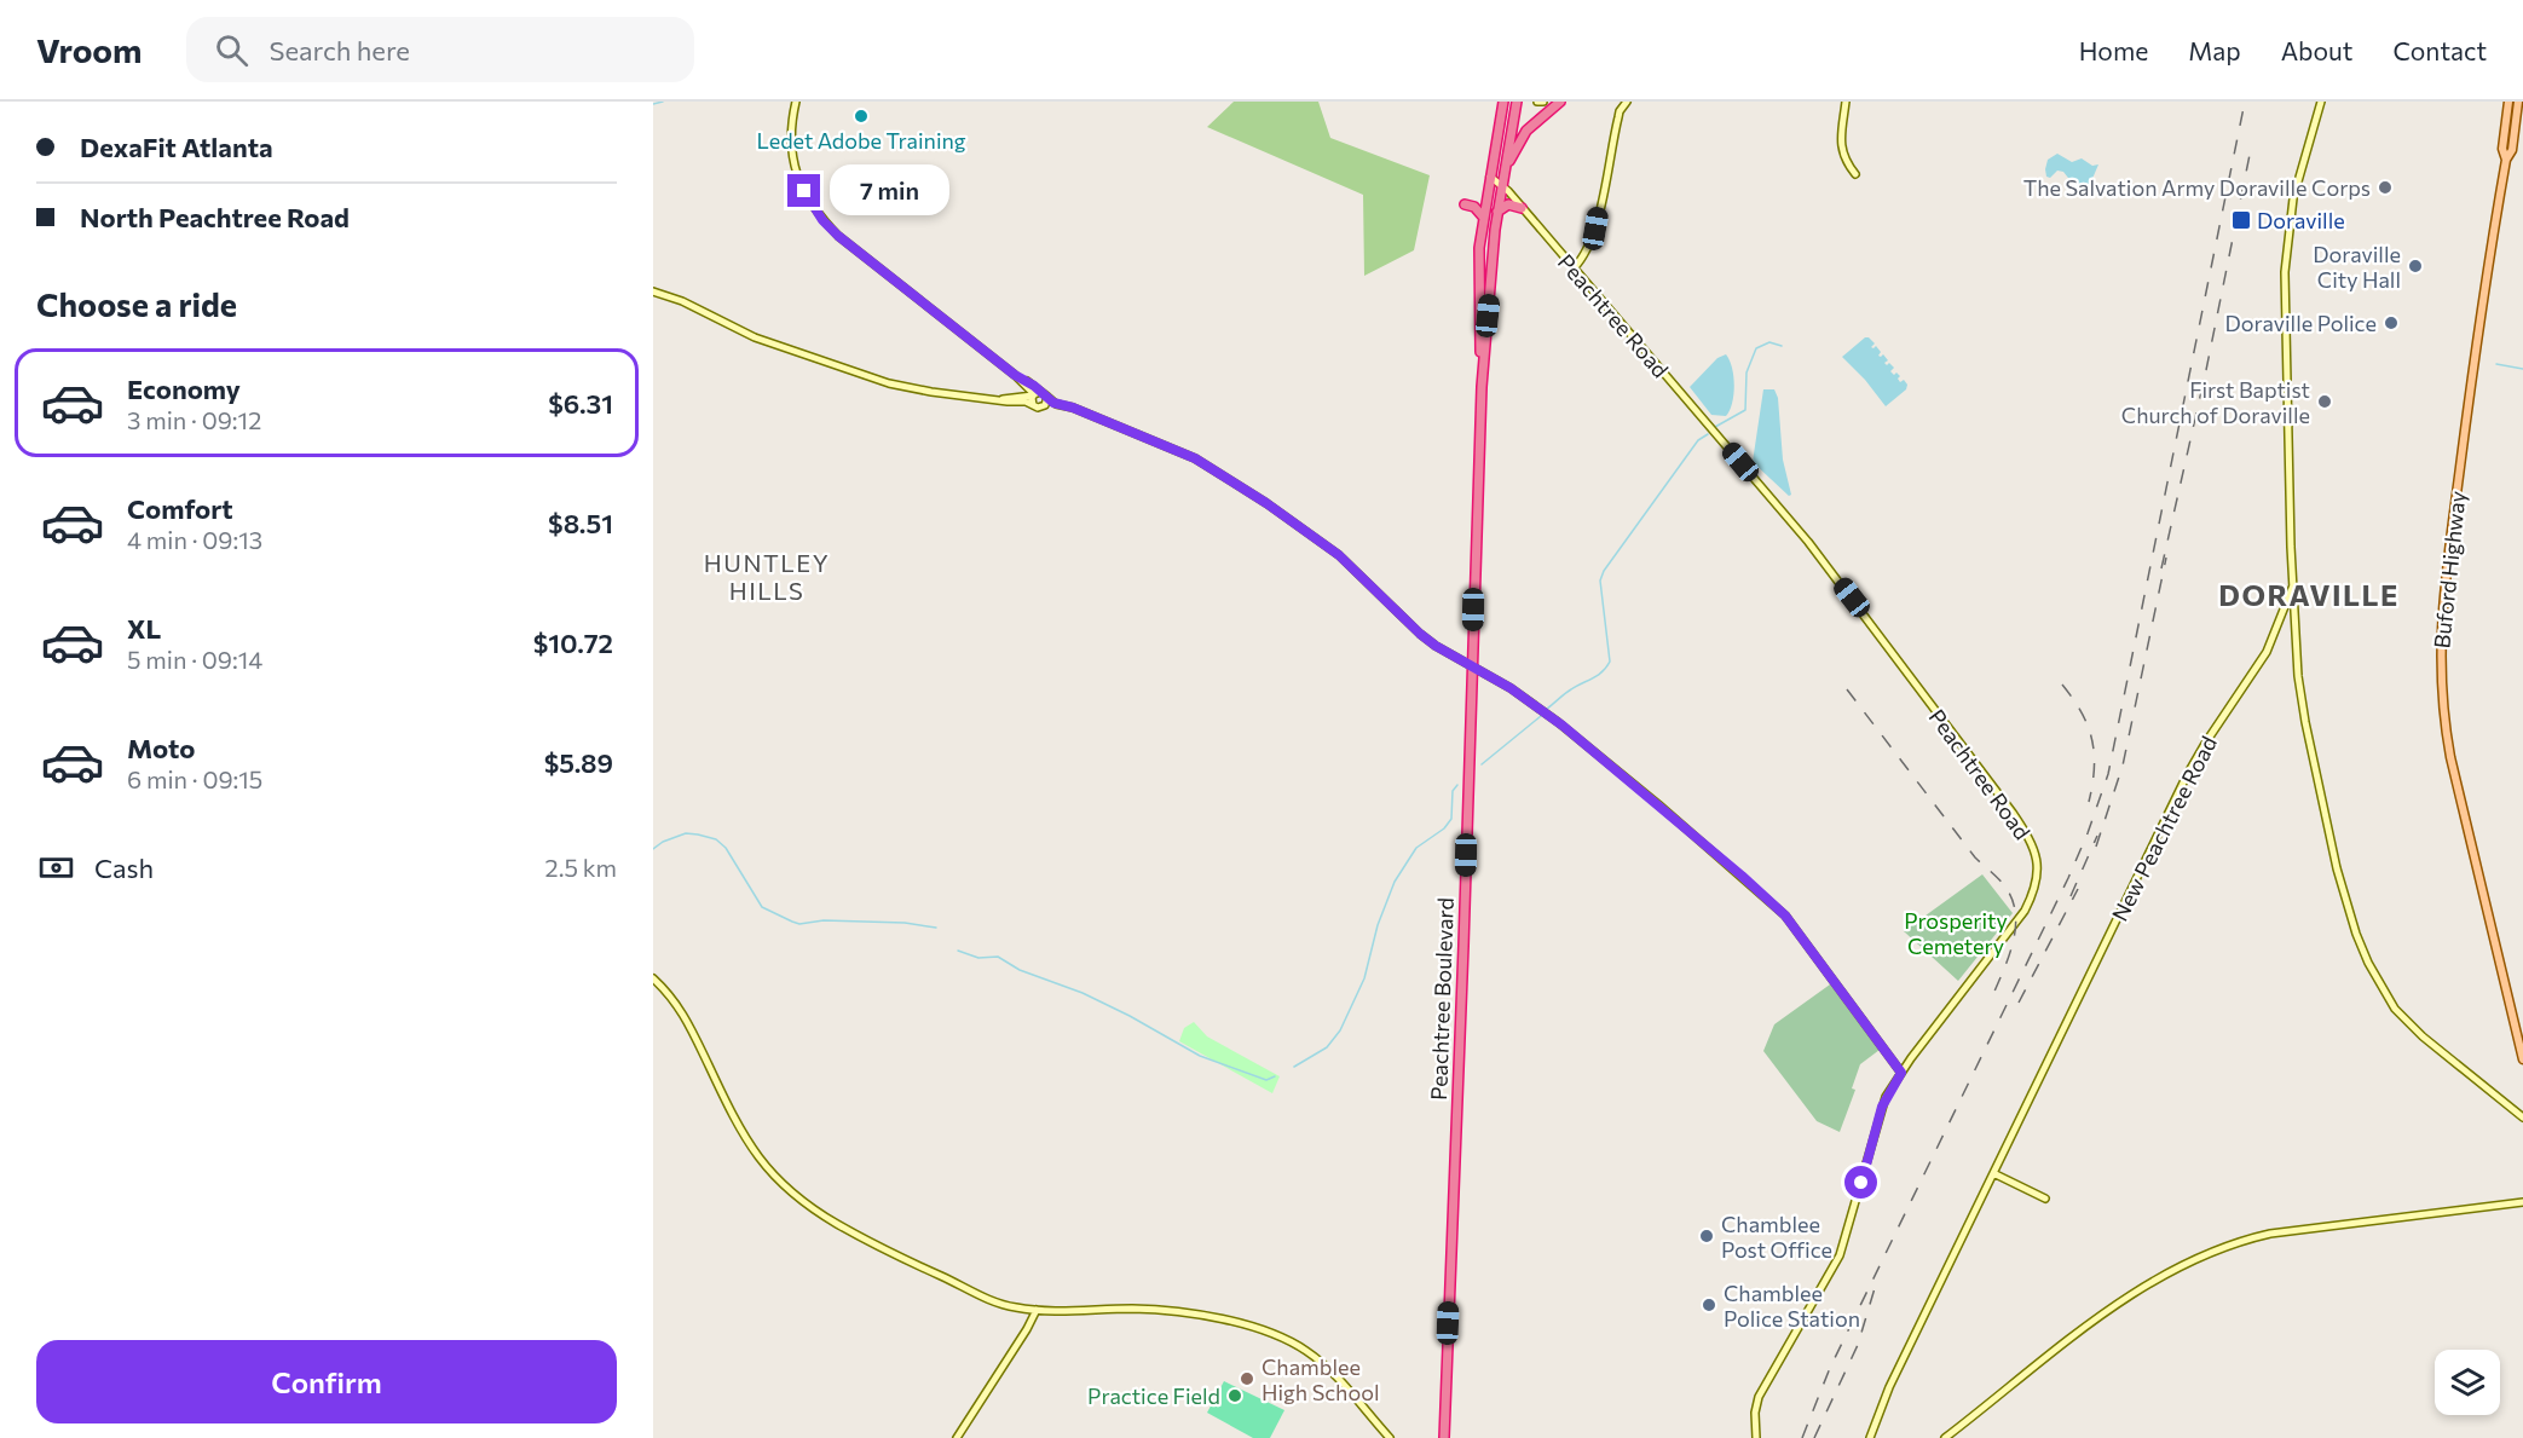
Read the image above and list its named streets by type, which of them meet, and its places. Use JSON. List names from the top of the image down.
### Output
{
  "streets": {
    "highway": ["Peachtree Boulevard"],
    "main road": ["Buford Highway"],
    "street": ["Peachtree Road", "New Peachtree Road"]
  },
  "crossings": [
    ["Peachtree Road", "Peachtree Boulevard"]
  ],
  "districts": ["HUNTLEY HILLS", "DORAVILLE"],
  "parks": ["Prosperity Cemetery"],
  "places": {
    "other": [
      "Ledet Adobe Training",
      "The Salvation Army Doraville Corps",
      "Doraville City Hall",
      "Doraville Police",
      "First Baptist Church of Doraville",
      "Chamblee Post Office",
      "Chamblee Police Station",
      "Chamblee High School",
      "Practice Field"
    ],
    "transit": ["Doraville"]
  },
  "page": {
    "header": "Vroom",
    "search": "Search here",
    "nav": [
      "Home",
      "Map",
      "About",
      "Contact"
    ],
    "banner": ["DexaFit Atlanta", "North Peachtree Road"],
    "bubble": "7 min",
    "heading": "Choose a ride",
    "list": [
      {
        "name": "Economy",
        "note": "3 min · 09:12",
        "value": "$6.31"
      },
      {
        "name": "Comfort",
        "note": "4 min · 09:13",
        "value": "$8.51"
      },
      {
        "name": "XL",
        "note": "5 min · 09:14",
        "value": "$10.72"
      },
      {
        "name": "Moto",
        "note": "6 min · 09:15",
        "value": "$5.89"
      }
    ],
    "pay": ["Cash", "2.5 km"],
    "buttons": "Confirm"
  }
}
